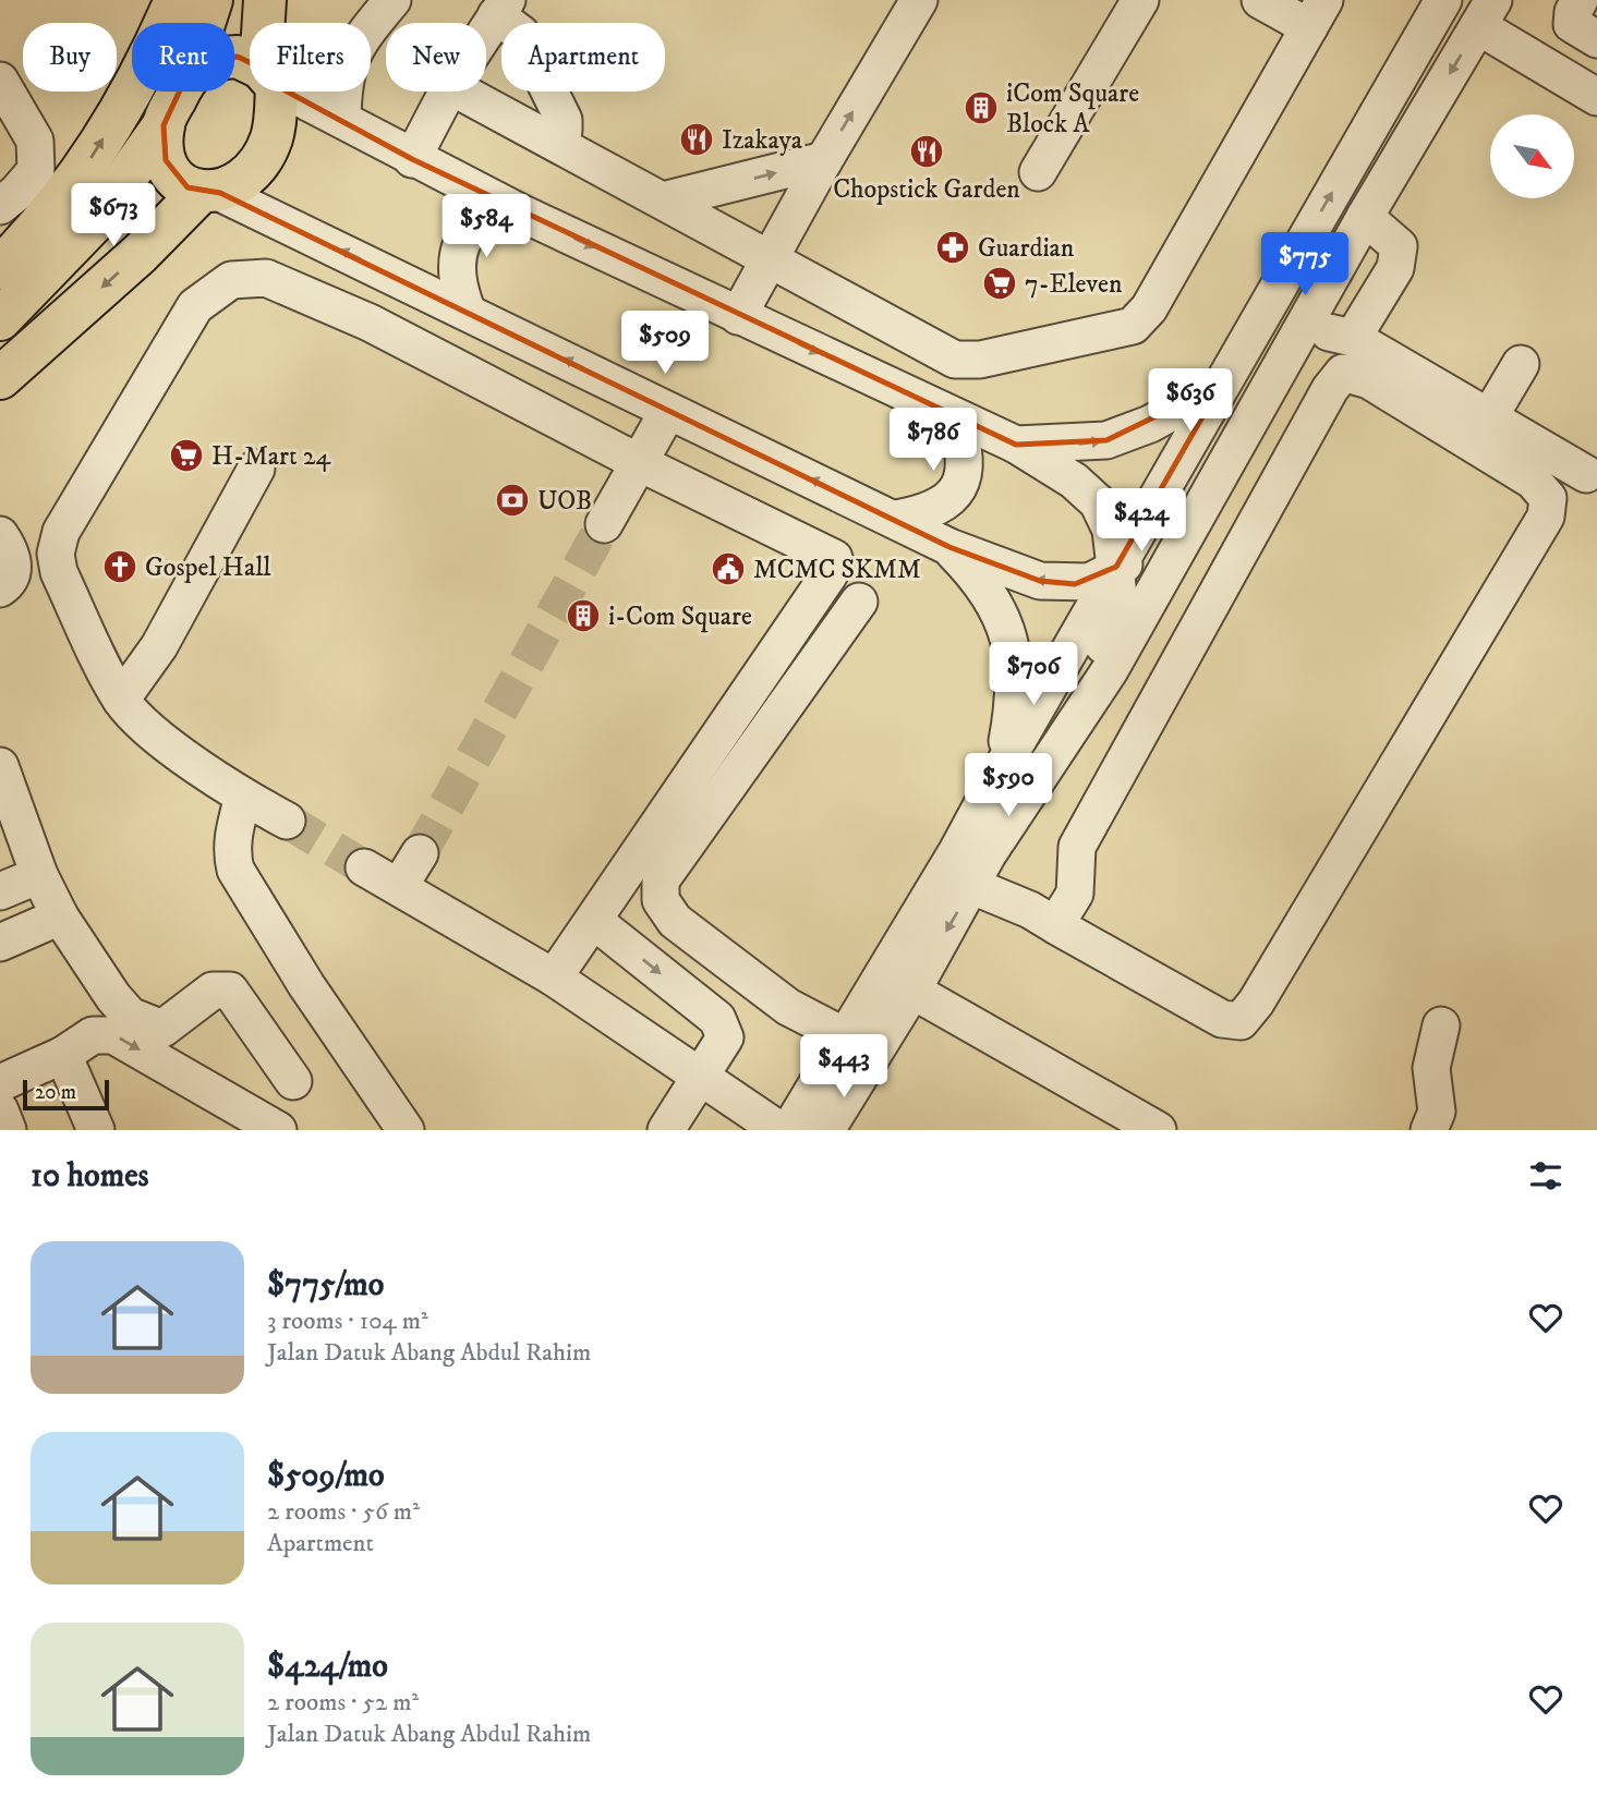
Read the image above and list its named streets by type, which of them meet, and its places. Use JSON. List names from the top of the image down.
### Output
{
  "places": {
    "building": ["iCom Square Block A", "i-Com Square"],
    "restaurant": ["Izakaya", "Chopstick Garden"],
    "pharmacy": ["Guardian"],
    "supermarket": ["7-Eleven", "H-Mart 24"],
    "bank": ["UOB"],
    "church": ["Gospel Hall"],
    "public building": ["MCMC SKMM"]
  },
  "scale_bar": "20 m",
  "north": "bottom right",
  "page": {
    "chip": [
      "Buy",
      "Rent",
      "Filters",
      "New",
      "Apartment"
    ],
    "price": [
      "$673",
      "$584",
      "$775",
      "$509",
      "$636",
      "$786",
      "$424",
      "$706",
      "$590",
      "$443"
    ],
    "scale": "20 m",
    "heading": "10 homes",
    "list": [
      {
        "name": "$775/mo",
        "note": "3 rooms · 104 m² · Jalan Datuk Abang Abdul Rahim"
      },
      {
        "name": "$509/mo",
        "note": "2 rooms · 56 m² · Apartment"
      },
      {
        "name": "$424/mo",
        "note": "2 rooms · 52 m² · Jalan Datuk Abang Abdul Rahim"
      }
    ]
  }
}
